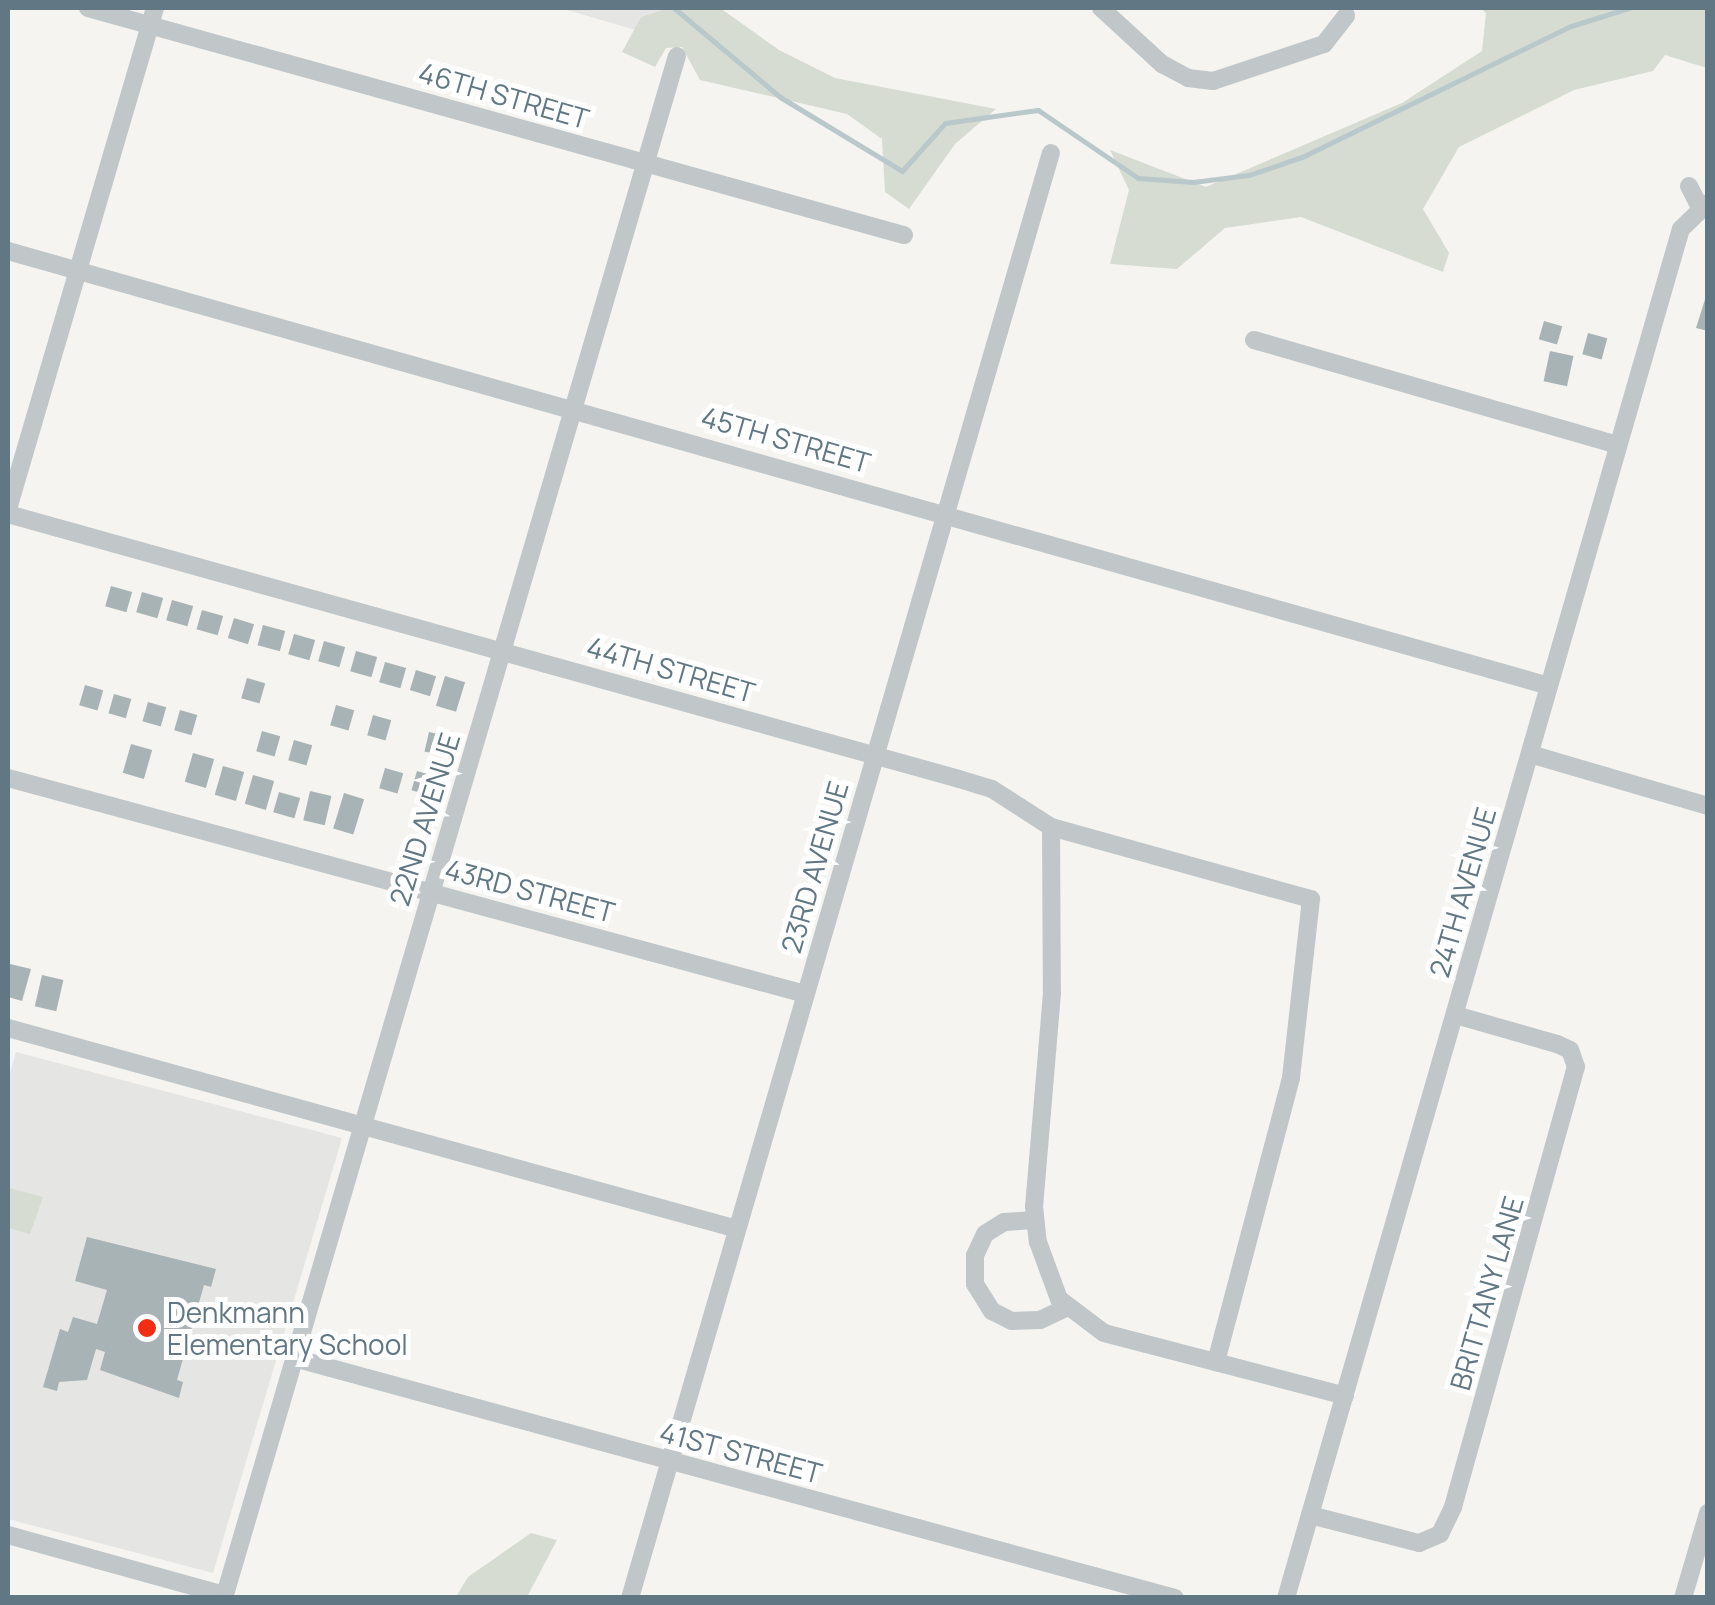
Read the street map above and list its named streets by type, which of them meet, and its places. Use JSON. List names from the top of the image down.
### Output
{
  "streets": {
    "street": [
      "46TH STREET",
      "45TH STREET",
      "44TH STREET",
      "22ND AVENUE",
      "23RD AVENUE",
      "43RD STREET",
      "24TH AVENUE",
      "BRITTANY LANE",
      "41ST STREET"
    ]
  },
  "crossings": [
    ["46TH STREET", "22ND AVENUE"],
    ["45TH STREET", "22ND AVENUE"],
    ["45TH STREET", "23RD AVENUE"],
    ["45TH STREET", "24TH AVENUE"],
    ["44TH STREET", "22ND AVENUE"],
    ["44TH STREET", "23RD AVENUE"],
    ["22ND AVENUE", "43RD STREET"],
    ["22ND AVENUE", "41ST STREET"],
    ["23RD AVENUE", "43RD STREET"],
    ["23RD AVENUE", "41ST STREET"],
    ["24TH AVENUE", "BRITTANY LANE"]
  ],
  "places": ["Denkmann Elementary School"]
}
